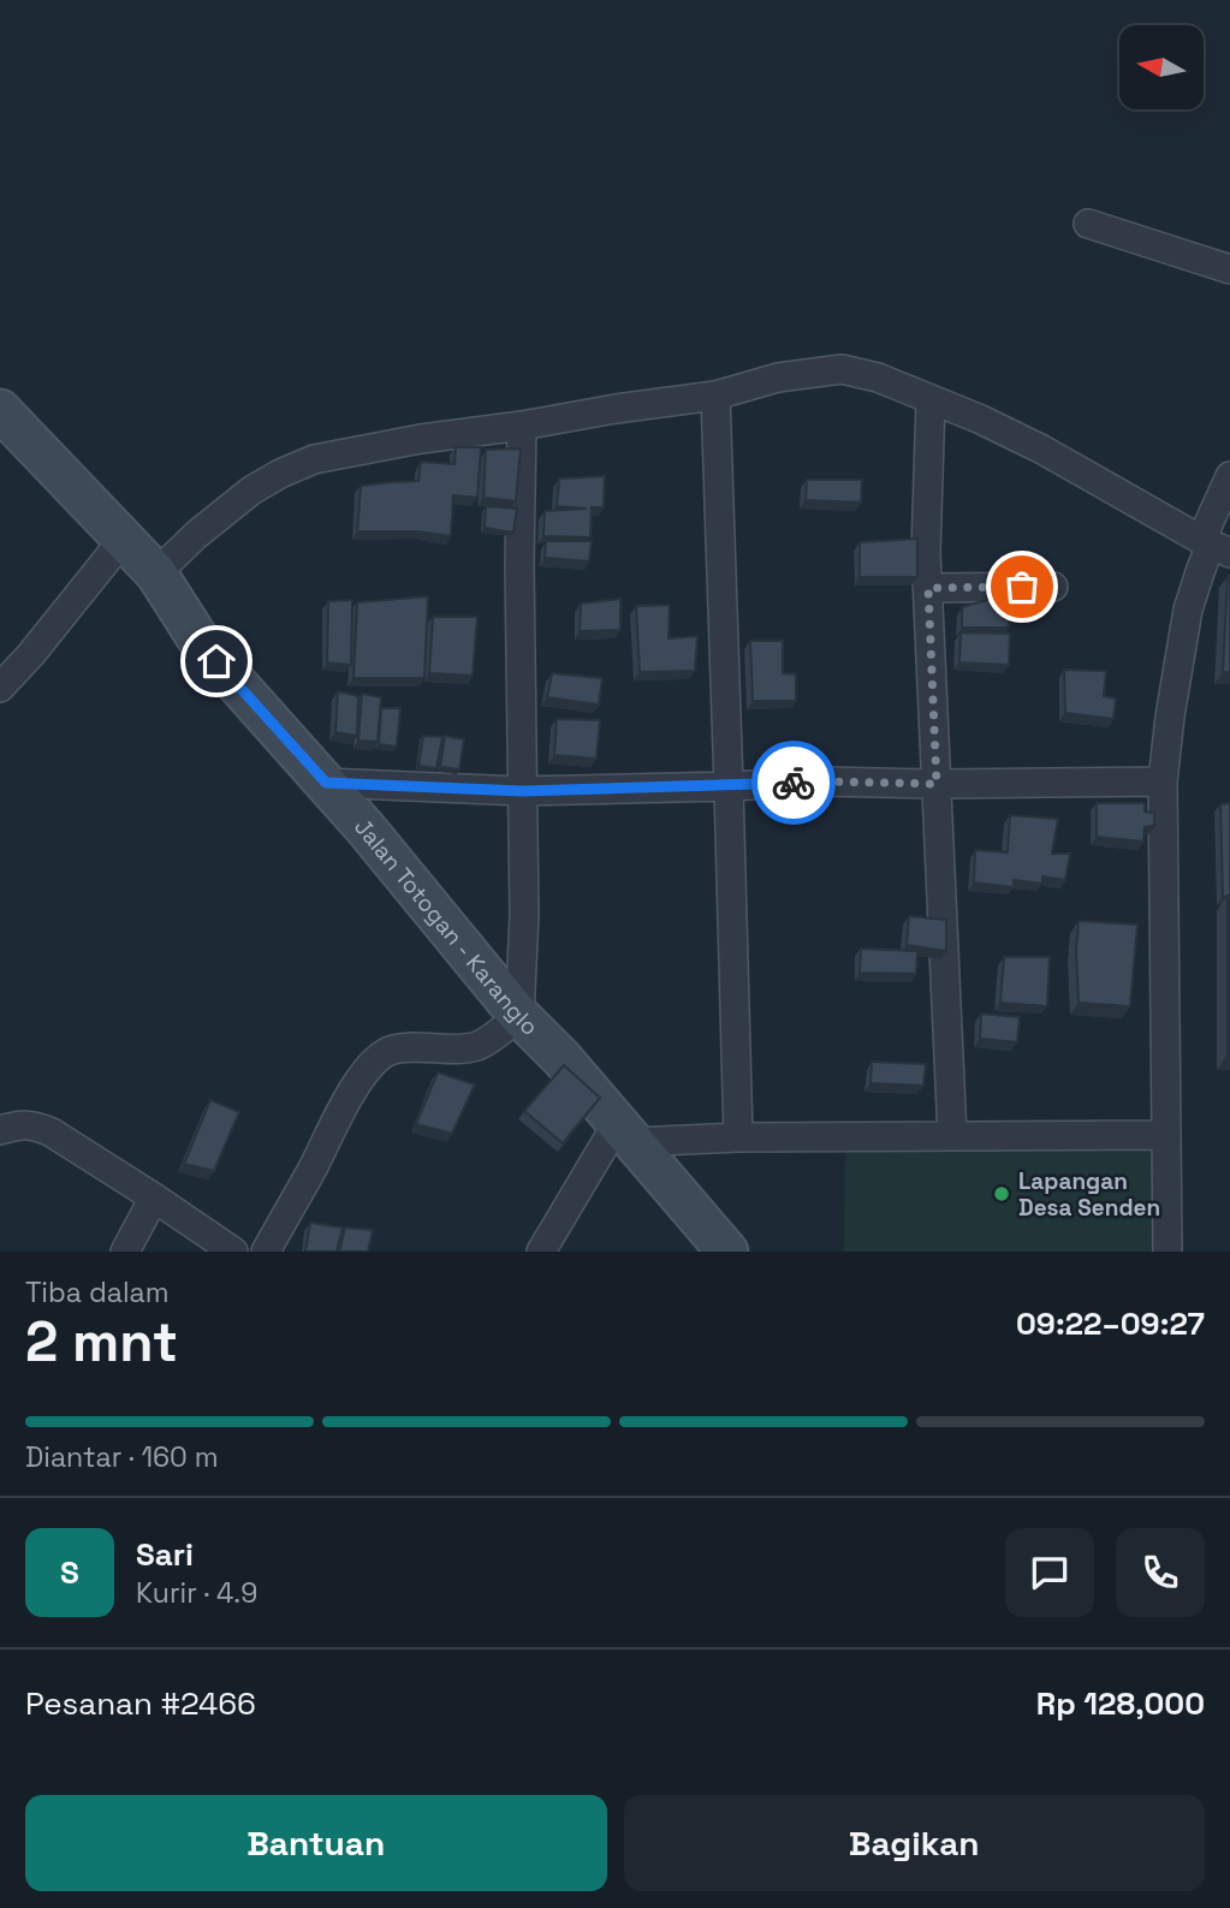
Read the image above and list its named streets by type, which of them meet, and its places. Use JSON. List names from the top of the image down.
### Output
{
  "streets": {
    "main road": ["Jalan Totogan - Karanglo"]
  },
  "places": ["Lapangan Desa Senden"],
  "north": "left",
  "page": {
    "heading": ["2 mnt", "Tiba dalam", "09:22–09:27"],
    "panel": [
      "Sari",
      "Kurir · 4.9",
      "Pesanan #2466",
      "Rp 128,000"
    ],
    "bar": "Diantar · 160 m",
    "round": "S",
    "buttons": ["Bantuan", "Bagikan"]
  }
}
